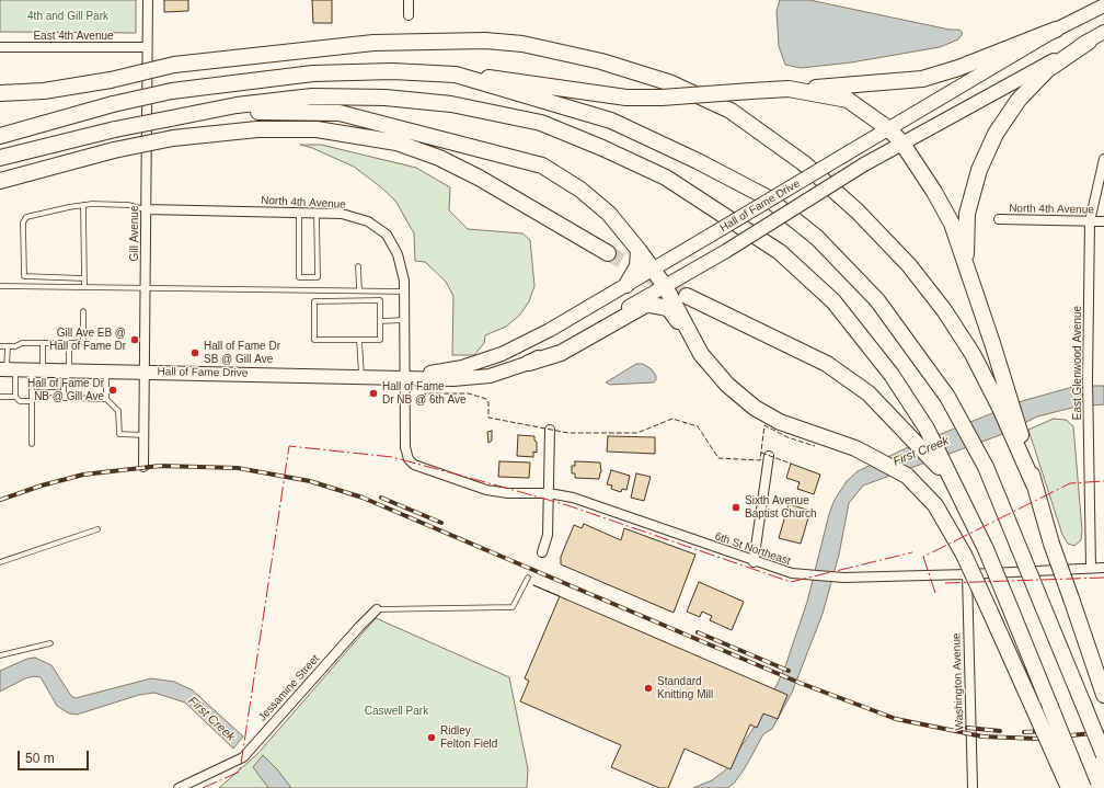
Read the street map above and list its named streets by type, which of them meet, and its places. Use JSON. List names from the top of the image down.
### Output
{
  "streets": {
    "main road": ["Hall of Fame Drive"],
    "street": [
      "East 4th Avenue",
      "North 4th Avenue",
      "Gill Avenue",
      "East Glenwood Avenue",
      "6th St Northeast",
      "Washington Avenue",
      "Jessamine Street"
    ]
  },
  "crossings": [
    ["East 4th Avenue", "Gill Avenue"],
    ["North 4th Avenue", "Hall of Fame Drive"],
    ["North 4th Avenue", "Gill Avenue"],
    ["North 4th Avenue", "East Glenwood Avenue"],
    ["North 4th Avenue", "6th St Northeast"],
    ["Hall of Fame Drive", "Gill Avenue"],
    ["East Glenwood Avenue", "6th St Northeast"],
    ["6th St Northeast", "Washington Avenue"]
  ],
  "water": ["First Creek"],
  "parks": ["4th and Gill Park", "Caswell Park"],
  "places": [
    "Gill Ave EB @ Hall of Fame Dr",
    "Hall of Fame Dr SB @ Gill Ave",
    "Hall of Fame Dr NB @ Gill Ave",
    "Hall of Fame Dr NB @ 6th Ave",
    "Sixth Avenue Baptist Church",
    "Standard Knitting Mill",
    "Ridley Felton Field"
  ],
  "scale_bar": "50 m"
}
